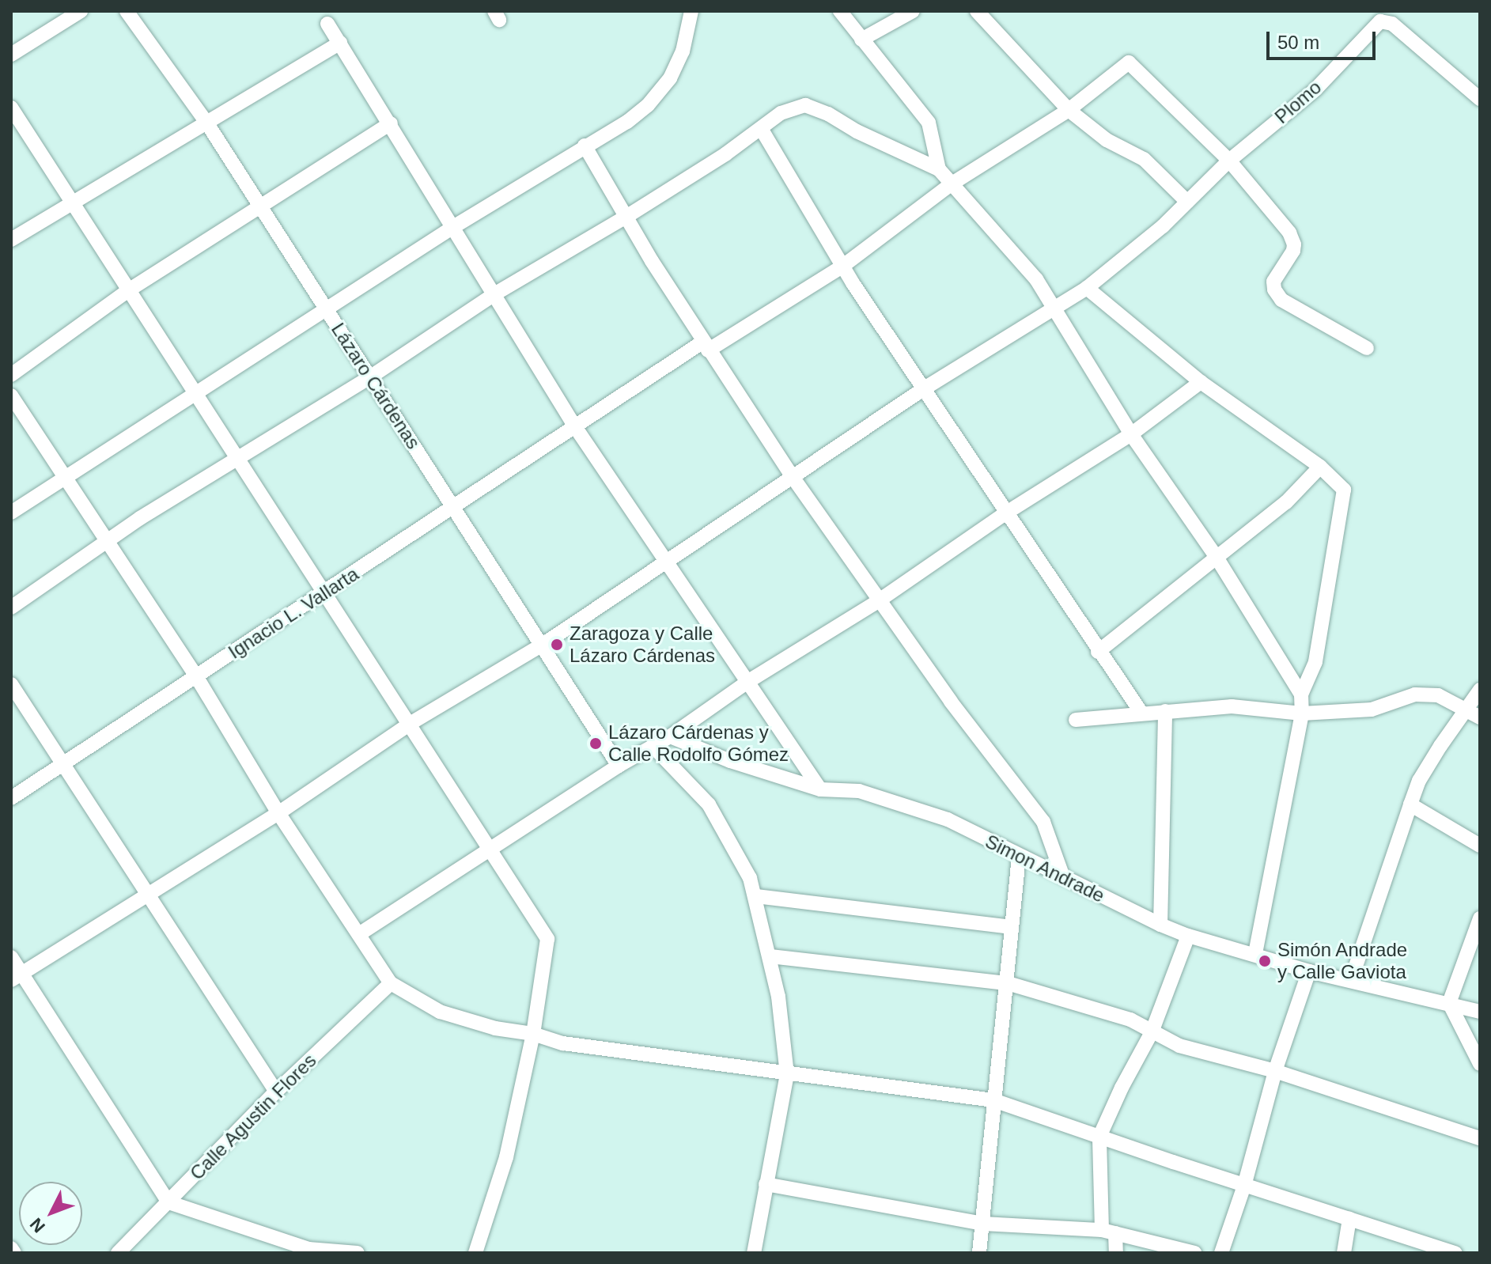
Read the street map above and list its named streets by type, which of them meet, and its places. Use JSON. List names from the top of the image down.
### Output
{
  "streets": {
    "street": [
      "Plomo",
      "Lázaro Cárdenas",
      "Ignacio L. Vallarta",
      "Simon Andrade",
      "Calle Agustin Flores"
    ]
  },
  "crossings": [
    ["Plomo", "Ignacio L. Vallarta"],
    ["Lázaro Cárdenas", "Ignacio L. Vallarta"]
  ],
  "places": ["Zaragoza y Calle Lázaro Cárdenas", "Lázaro Cárdenas y Calle Rodolfo Gómez", "Simón Andrade y Calle Gaviota"],
  "scale_bar": "50 m",
  "north": "bottom left"
}
